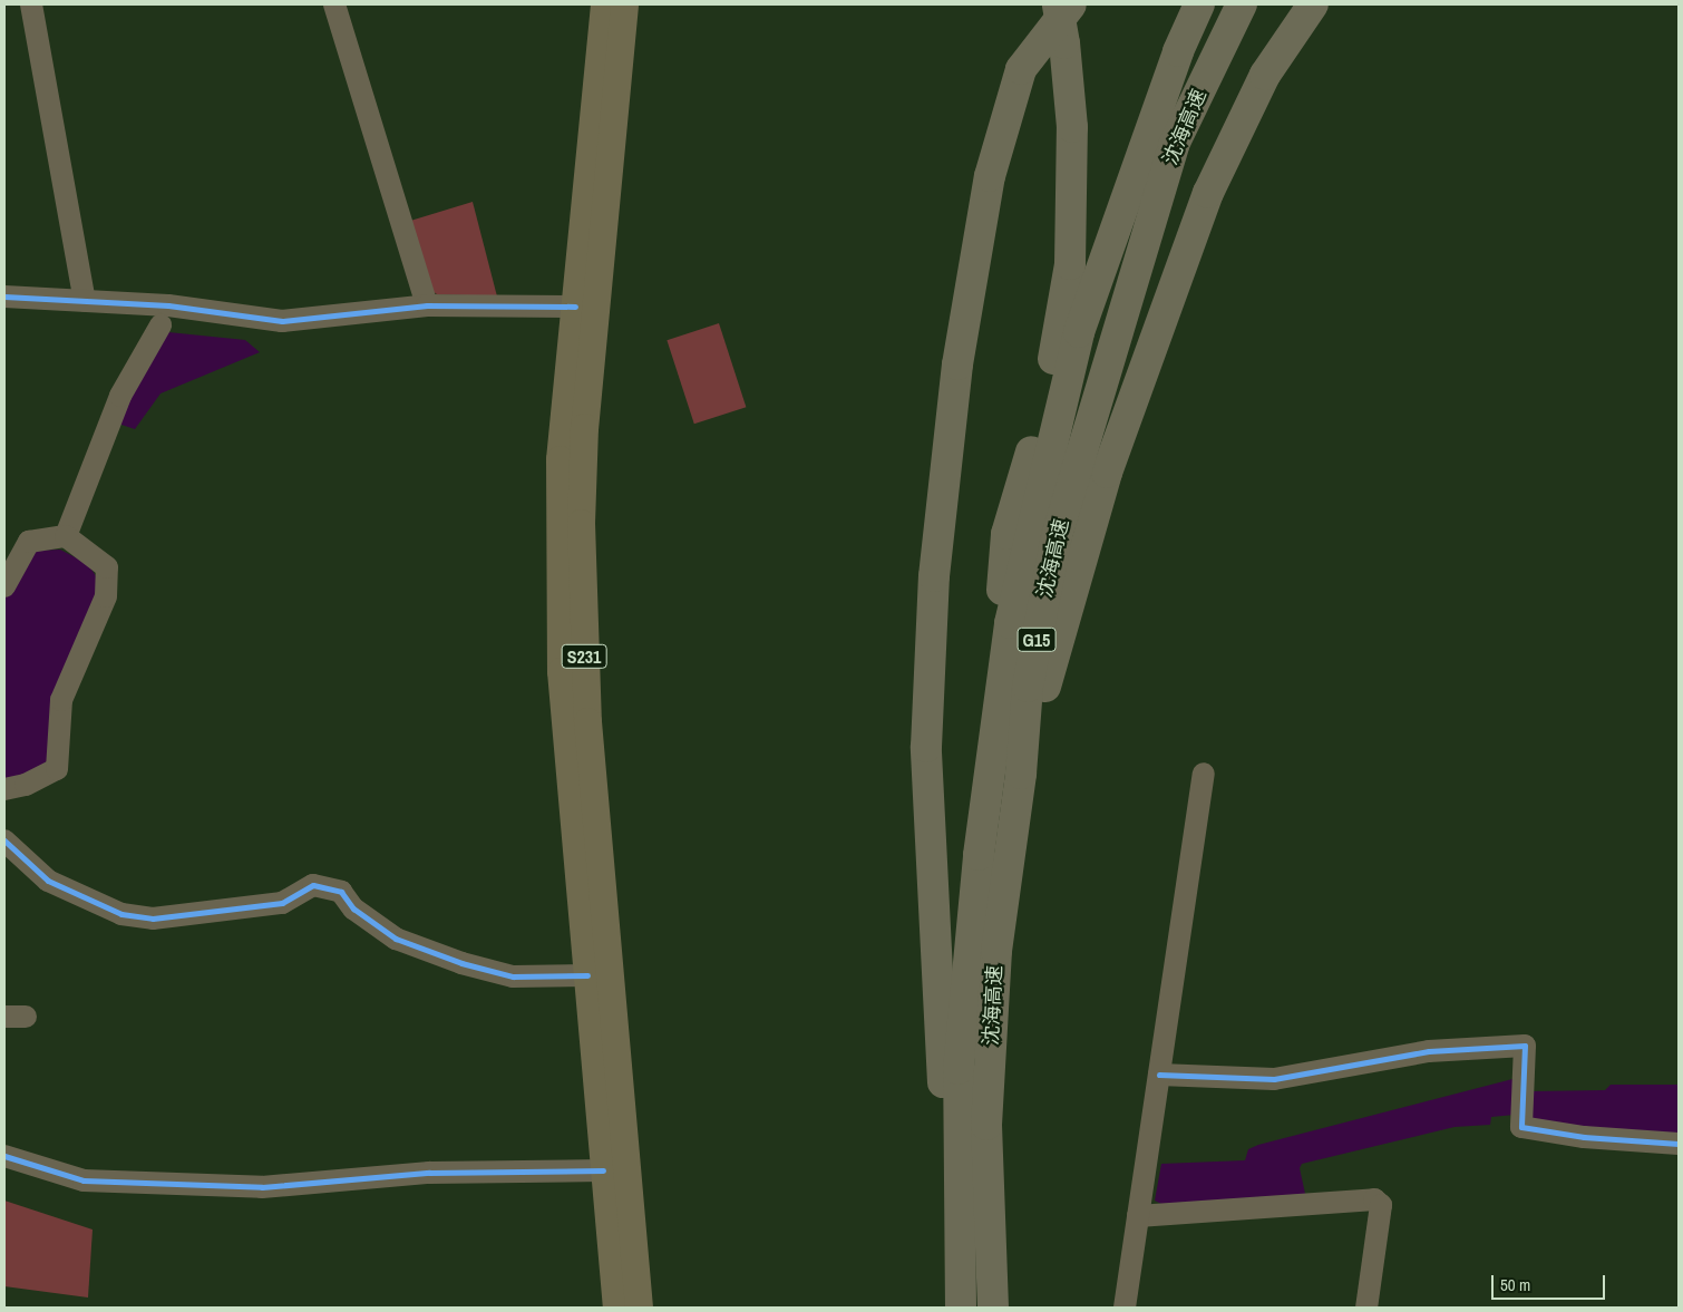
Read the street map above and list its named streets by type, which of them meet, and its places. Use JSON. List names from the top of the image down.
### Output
{
  "streets": {
    "highway": ["沈海高速", "G15"],
    "main road": ["S231"]
  },
  "scale_bar": "50 m"
}
